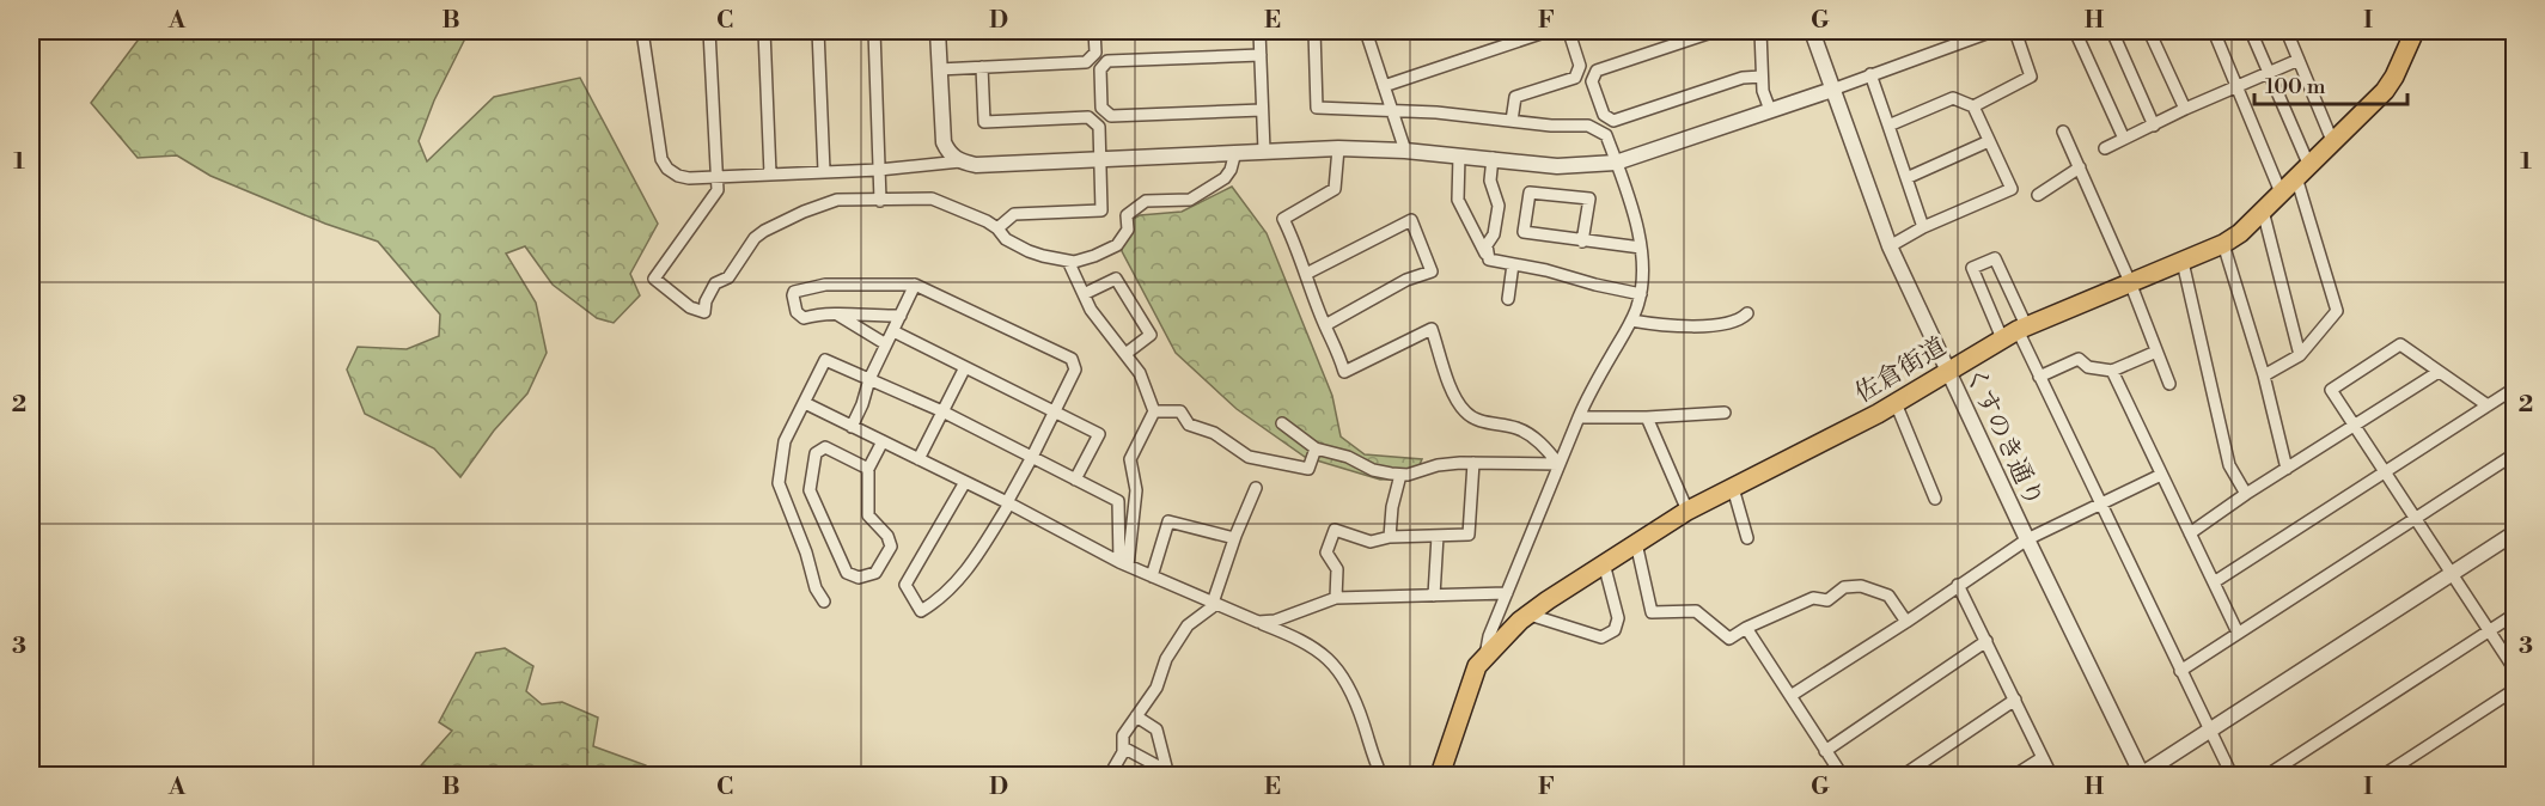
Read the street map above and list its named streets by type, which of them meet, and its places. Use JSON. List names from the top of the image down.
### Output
{
  "streets": {
    "main road": ["佐倉街道"],
    "street": ["くすのき通り"]
  },
  "crossings": [
    ["佐倉街道", "くすのき通り"]
  ],
  "scale_bar": "100 m",
  "grid": {
    "columns": [
      "A",
      "B",
      "C",
      "D",
      "E",
      "F",
      "G",
      "H",
      "I"
    ],
    "rows": ["1", "2", "3"]
  }
}
